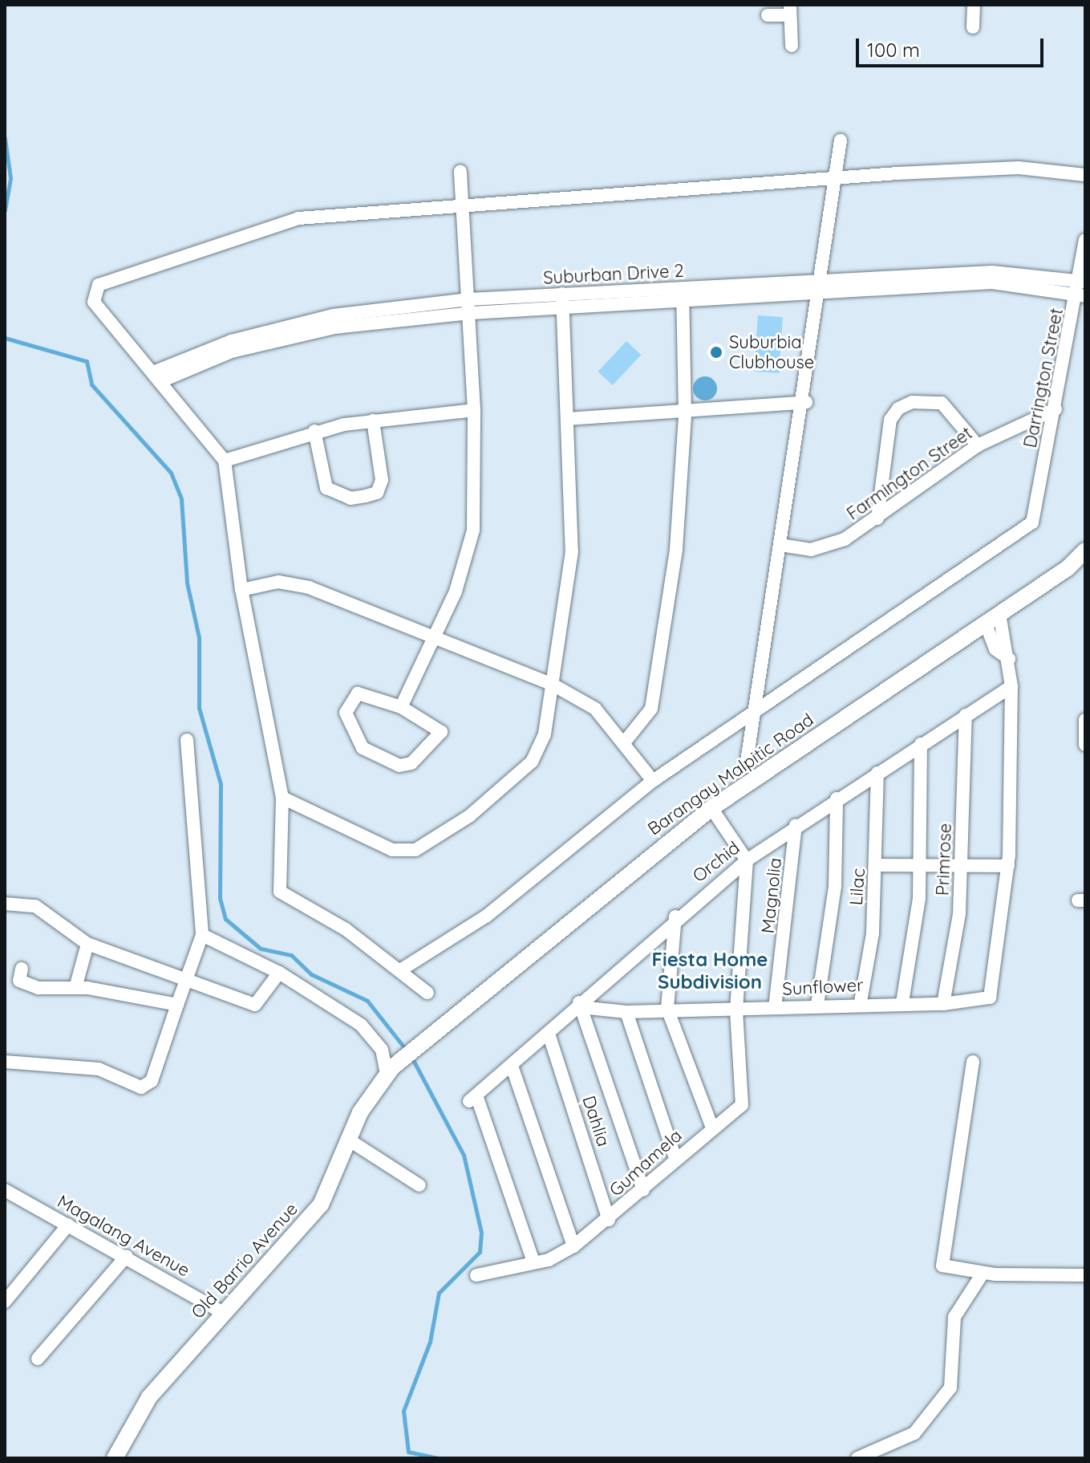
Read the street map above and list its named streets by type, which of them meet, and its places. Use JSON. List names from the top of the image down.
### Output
{
  "streets": {
    "street": [
      "Suburban Drive 2",
      "Darrington Street",
      "Farmington Street",
      "Barangay Malpitic Road",
      "Primrose",
      "Orchid",
      "Lilac",
      "Magnolia",
      "Sunflower",
      "Dahlia",
      "Gumamela",
      "Magalang Avenue",
      "Old Barrio Avenue"
    ]
  },
  "crossings": [
    ["Suburban Drive 2", "Darrington Street"],
    ["Darrington Street", "Farmington Street"],
    ["Barangay Malpitic Road", "Old Barrio Avenue"],
    ["Primrose", "Orchid"],
    ["Primrose", "Sunflower"],
    ["Orchid", "Lilac"],
    ["Orchid", "Magnolia"],
    ["Orchid", "Sunflower"],
    ["Orchid", "Dahlia"],
    ["Orchid", "Gumamela"],
    ["Lilac", "Sunflower"],
    ["Magnolia", "Sunflower"],
    ["Sunflower", "Gumamela"],
    ["Dahlia", "Gumamela"],
    ["Magalang Avenue", "Old Barrio Avenue"]
  ],
  "districts": ["Fiesta Home Subdivision"],
  "places": ["Suburbia Clubhouse"],
  "scale_bar": "100 m"
}
